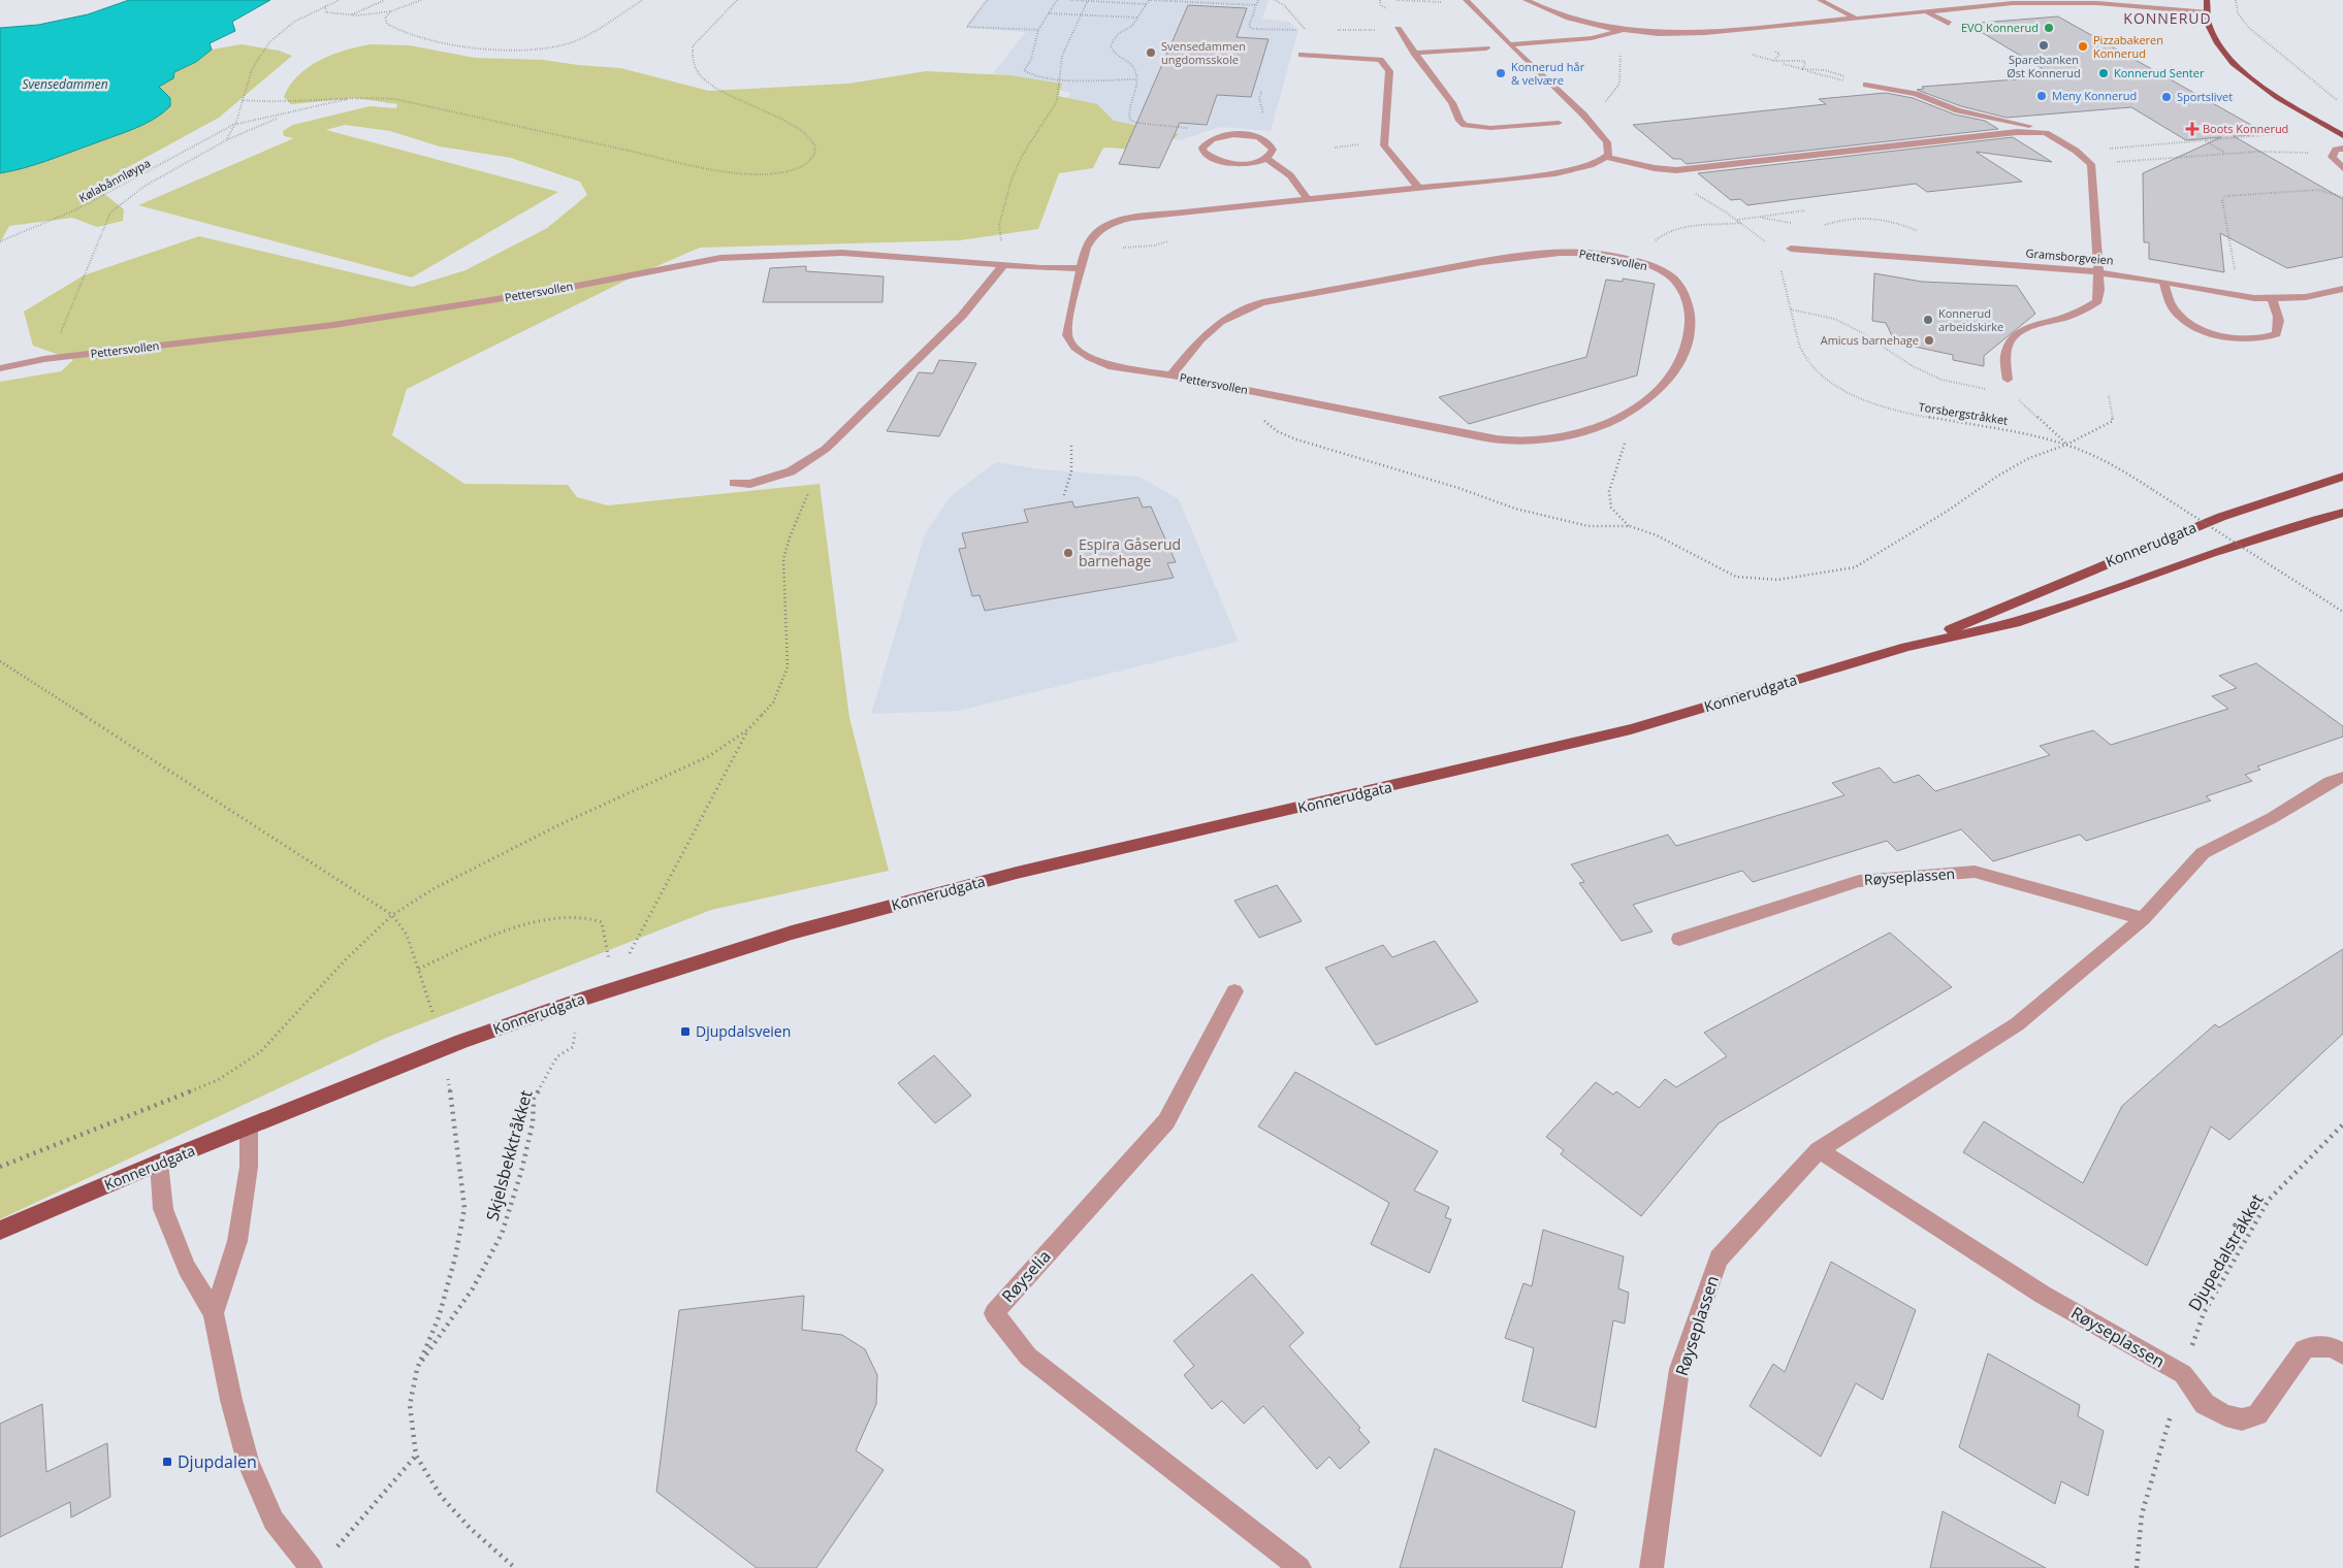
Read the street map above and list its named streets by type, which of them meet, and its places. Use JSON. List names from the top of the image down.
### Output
{
  "streets": {
    "main road": ["Konnerudgata"],
    "street": [
      "Gramsborgveien",
      "Pettersvollen",
      "Røyseplassen",
      "Røyselia"
    ],
    "path": [
      "Kølabånnløypa",
      "Torsbergstråkket",
      "Skjelsbekktråkket",
      "Djupedalstråkket"
    ]
  },
  "crossings": [
    ["Konnerudgata", "Skjelsbekktråkket"],
    ["Røyseplassen", "Djupedalstråkket"]
  ],
  "districts": ["KONNERUD"],
  "water": ["Svensedammen"],
  "places": {
    "other": [
      "EVO Konnerud",
      "Sparebanken Øst Konnerud",
      "Pizzabakeren Konnerud",
      "Svensedammen ungdomsskole",
      "Konnerud hår & velvære",
      "Konnerud Senter",
      "Meny Konnerud",
      "Sportslivet",
      "Konnerud arbeidskirke",
      "Amicus barnehage",
      "Espira Gåserud barnehage"
    ],
    "health": ["Boots Konnerud"],
    "transit": ["Djupdalsveien", "Djupdalen"]
  }
}
